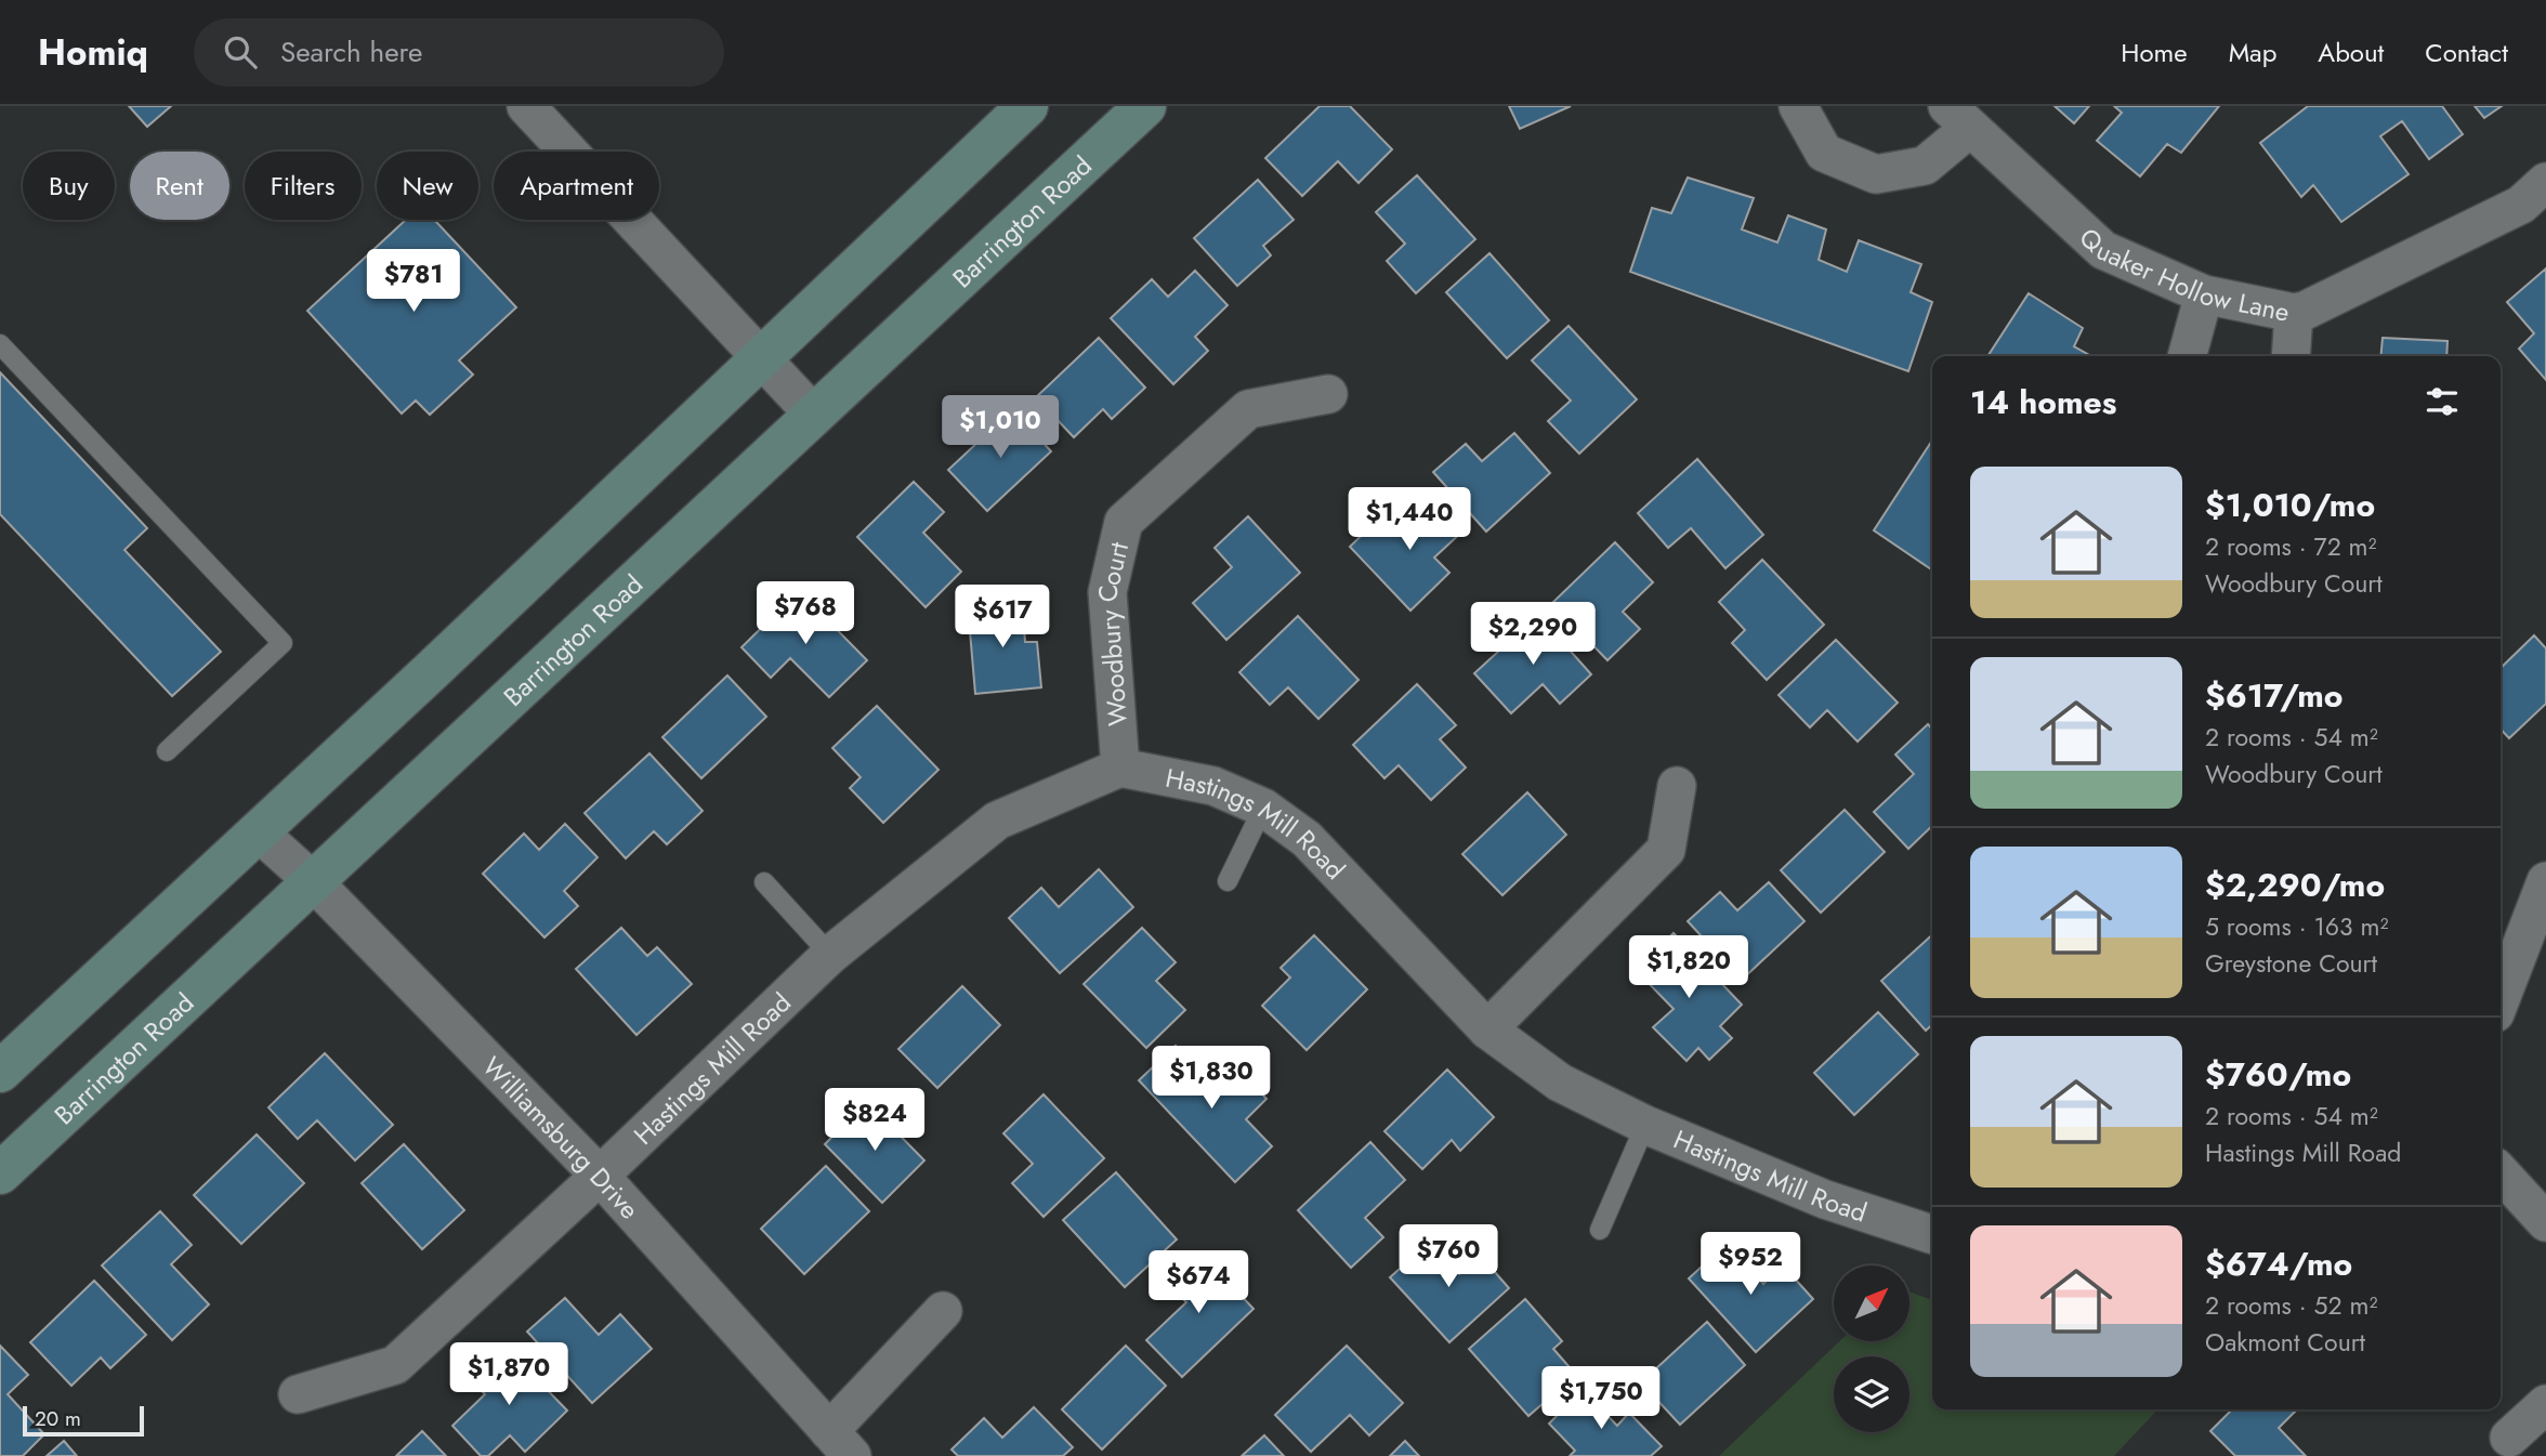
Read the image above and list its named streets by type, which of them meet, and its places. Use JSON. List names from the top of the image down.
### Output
{
  "streets": {
    "main road": ["Barrington Road"],
    "street": [
      "Quaker Hollow Lane",
      "Woodbury Court",
      "Hastings Mill Road",
      "Williamsburg Drive"
    ]
  },
  "crossings": [
    ["Barrington Road", "Williamsburg Drive"],
    ["Woodbury Court", "Hastings Mill Road"],
    ["Hastings Mill Road", "Williamsburg Drive"]
  ],
  "scale_bar": "20 m",
  "north": "top right",
  "page": {
    "header": "Homiq",
    "search": "Search here",
    "nav": [
      "Home",
      "Map",
      "About",
      "Contact"
    ],
    "chip": [
      "Buy",
      "Rent",
      "Filters",
      "New",
      "Apartment"
    ],
    "price": [
      "$781",
      "$1,010",
      "$1,440",
      "$768",
      "$617",
      "$2,290",
      "$1,820",
      "$1,830",
      "$824",
      "$760",
      "$952",
      "$674",
      "$1,870",
      "$1,750"
    ],
    "heading": "14 homes",
    "list": [
      {
        "name": "$1,010/mo",
        "note": "2 rooms · 72 m² · Woodbury Court"
      },
      {
        "name": "$617/mo",
        "note": "2 rooms · 54 m² · Woodbury Court"
      },
      {
        "name": "$2,290/mo",
        "note": "5 rooms · 163 m² · Greystone Court"
      },
      {
        "name": "$760/mo",
        "note": "2 rooms · 54 m² · Hastings Mill Road"
      },
      {
        "name": "$674/mo",
        "note": "2 rooms · 52 m² · Oakmont Court"
      }
    ],
    "scale": "20 m"
  }
}
